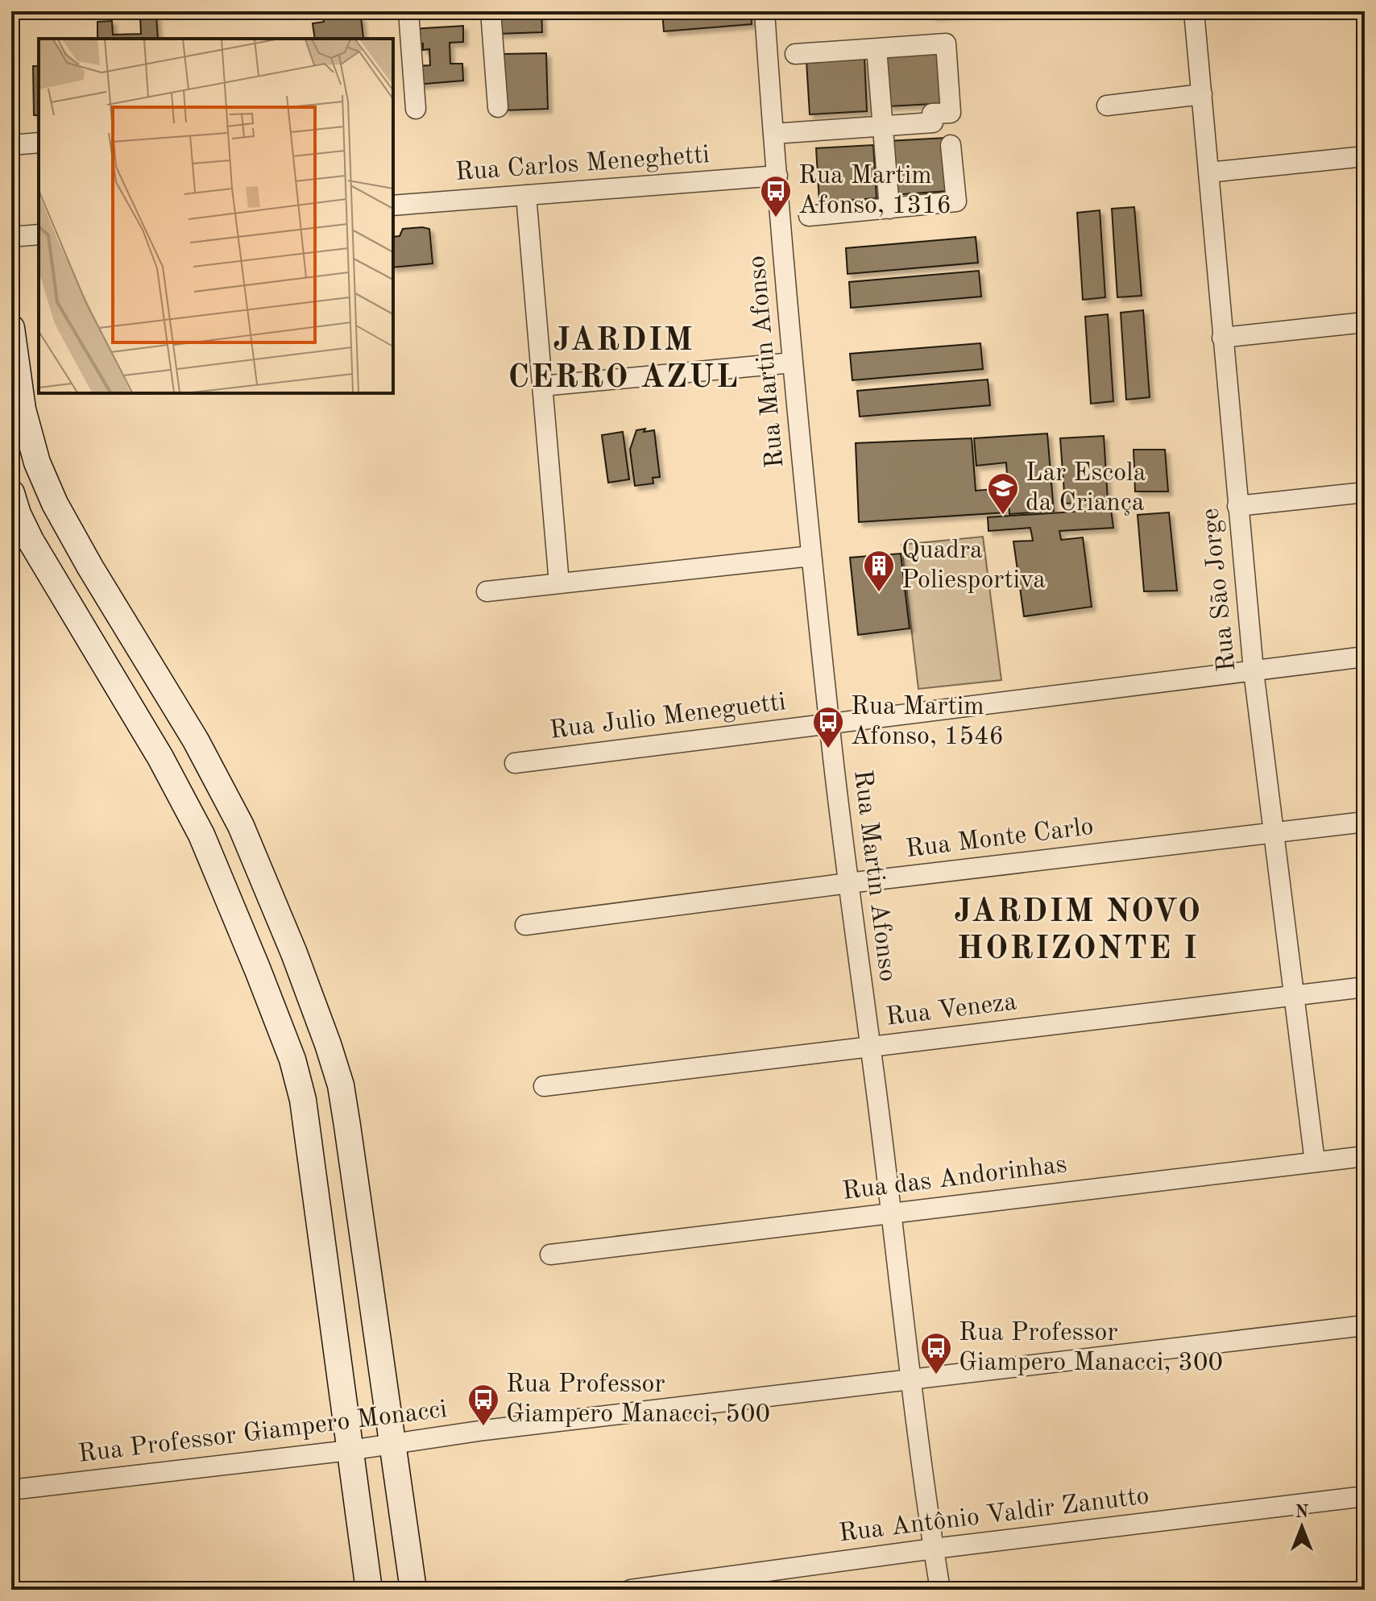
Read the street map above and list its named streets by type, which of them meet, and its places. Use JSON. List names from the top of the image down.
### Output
{
  "streets": {
    "street": [
      "Rua Carlos Meneghetti",
      "Rua Martin Afonso",
      "Rua São Jorge",
      "Rua Julio Meneguetti",
      "Rua Monte Carlo",
      "Rua Veneza",
      "Rua das Andorinhas",
      "Rua Professor Giampero Monacci",
      "Rua Antônio Valdir Zanutto"
    ]
  },
  "crossings": [
    ["Rua Carlos Meneghetti", "Rua Martin Afonso"],
    ["Rua Martin Afonso", "Rua Julio Meneguetti"],
    ["Rua Martin Afonso", "Rua Monte Carlo"],
    ["Rua Martin Afonso", "Rua Veneza"],
    ["Rua Martin Afonso", "Rua das Andorinhas"],
    ["Rua Martin Afonso", "Rua Professor Giampero Monacci"],
    ["Rua Martin Afonso", "Rua Antônio Valdir Zanutto"],
    ["Rua São Jorge", "Rua Julio Meneguetti"],
    ["Rua São Jorge", "Rua Monte Carlo"],
    ["Rua São Jorge", "Rua Veneza"],
    ["Rua São Jorge", "Rua das Andorinhas"]
  ],
  "districts": ["JARDIM CERRO AZUL", "JARDIM NOVO HORIZONTE I"],
  "places": {
    "bus stop": [
      "Rua Martim Afonso, 1316",
      "Rua Martim Afonso, 1546",
      "Rua Professor Giampero Manacci, 300",
      "Rua Professor Giampero Manacci, 500"
    ],
    "school or university": ["Lar Escola da Criança"],
    "building": ["Quadra Poliesportiva"]
  },
  "north": "top"
}
